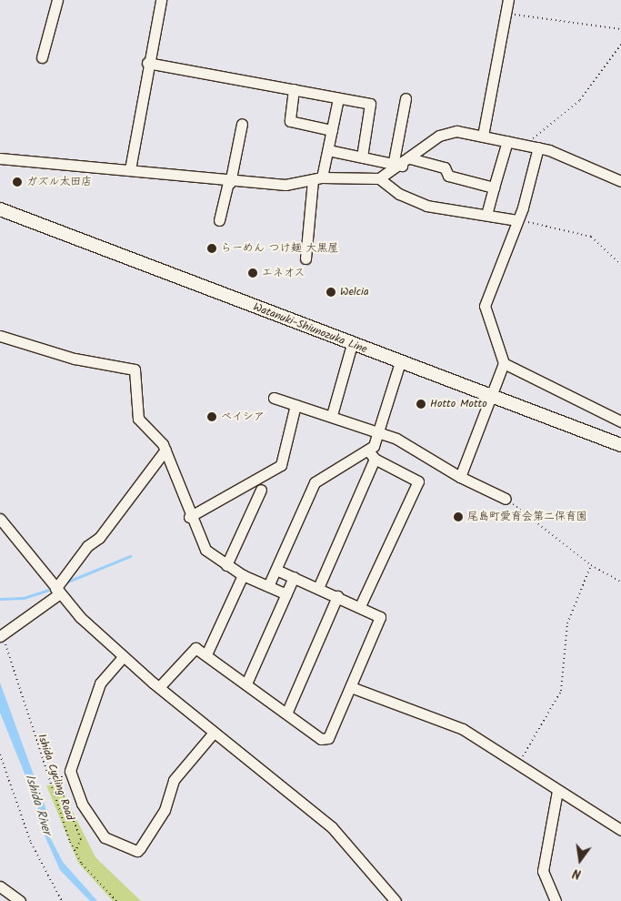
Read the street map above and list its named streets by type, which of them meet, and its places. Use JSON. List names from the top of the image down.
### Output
{
  "streets": {
    "main road": ["Watanuki-Shiunozuka Line"],
    "path": ["Ishida Cycling Road"]
  },
  "water": ["Ishida River"],
  "places": [
    "ガズル太田店",
    "らーめん つけ麺 大黒屋",
    "エネオス",
    "Welcia",
    "Hotto Motto",
    "ベイシア",
    "尾島町愛育会第二保育園"
  ],
  "north": "bottom"
}
